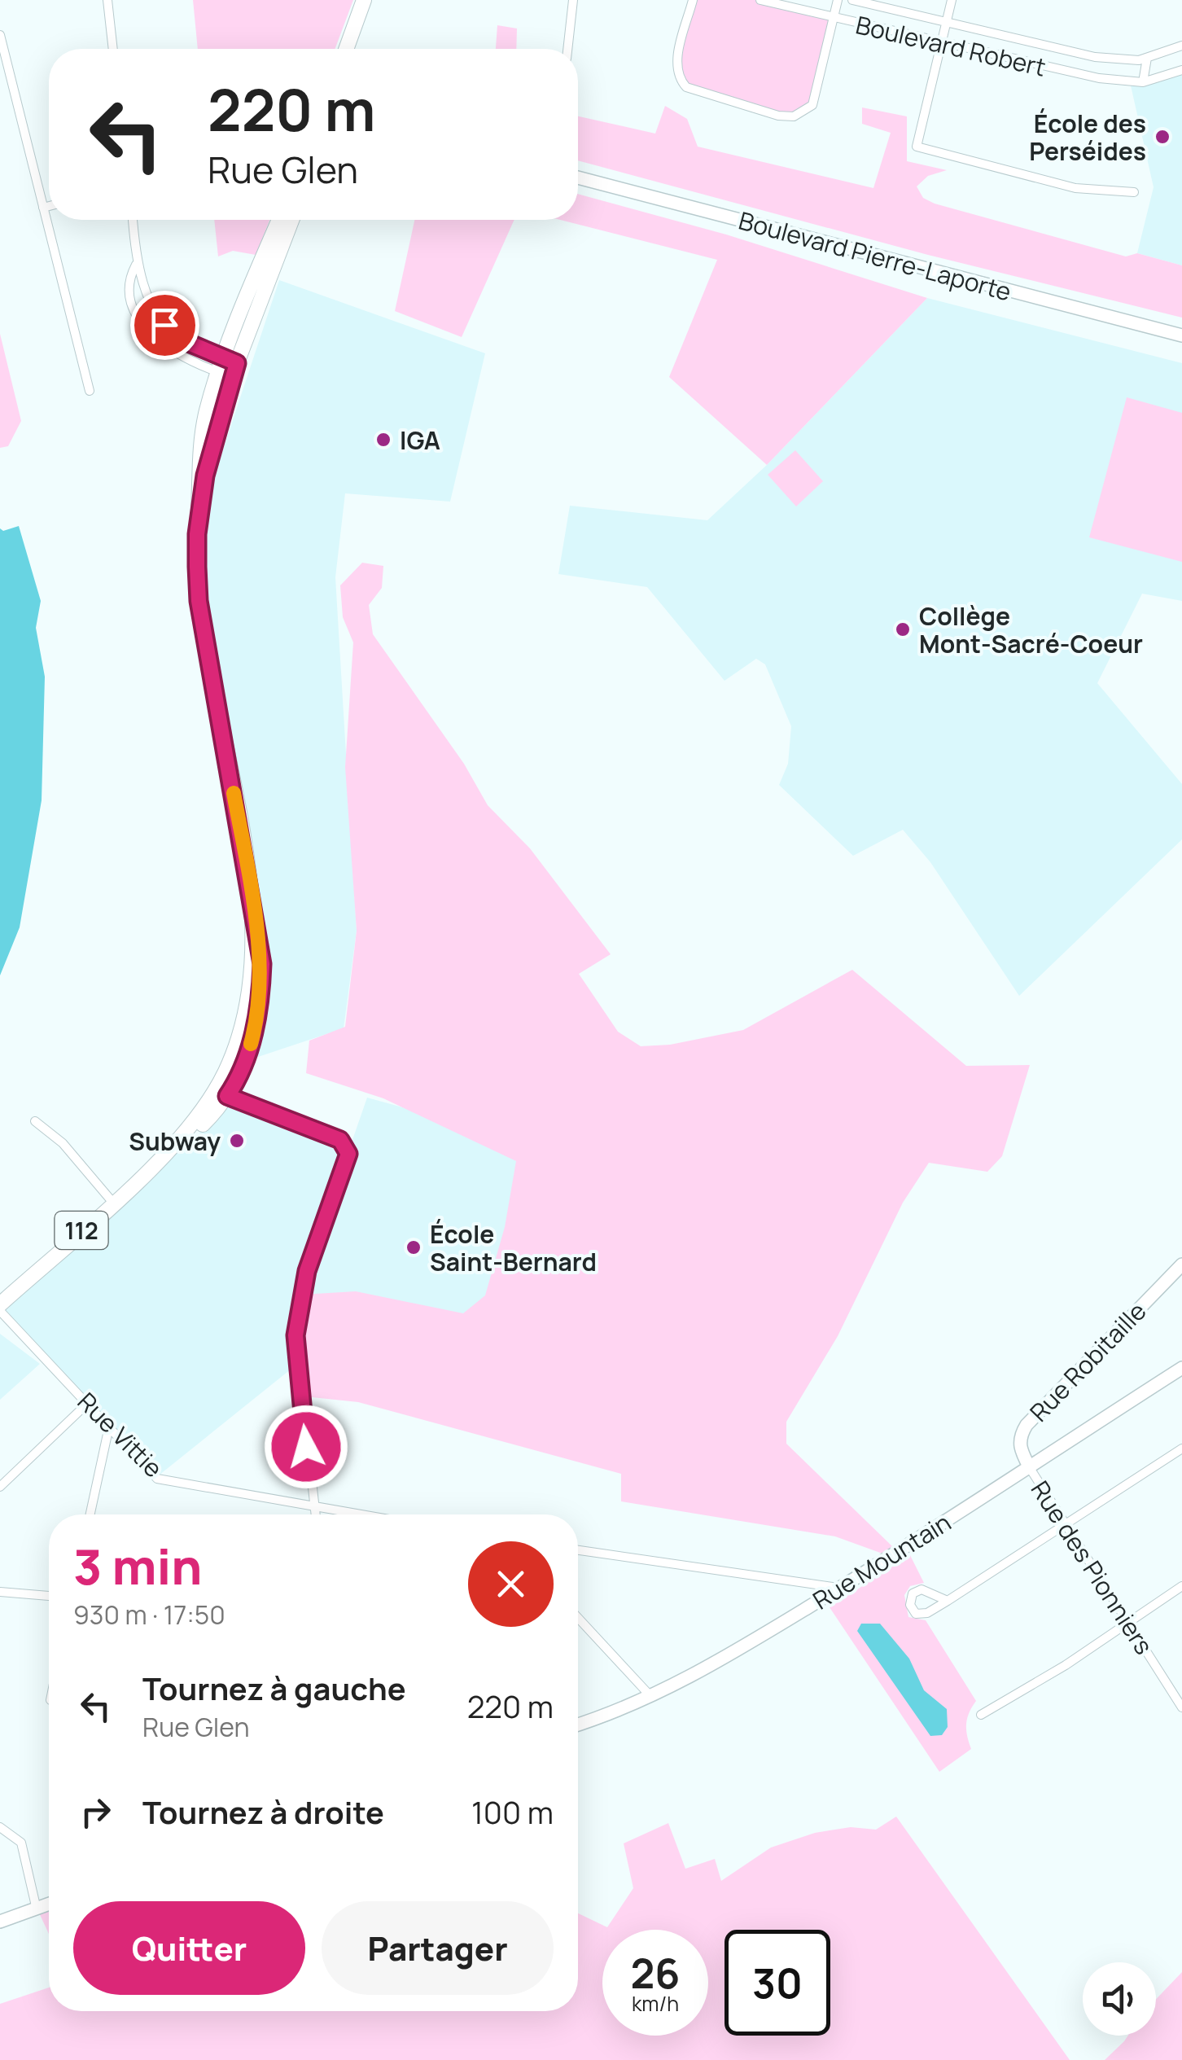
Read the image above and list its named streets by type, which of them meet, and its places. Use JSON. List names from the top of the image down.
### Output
{
  "streets": {
    "main road": ["112"],
    "street": [
      "Boulevard Robert",
      "Boulevard Pierre-Laporte",
      "Rue Robitaille",
      "Rue Vittie",
      "Rue Mountain",
      "Rue des Pionniers"
    ]
  },
  "crossings": [
    ["Rue Robitaille", "Rue Mountain"],
    ["Rue Robitaille", "Rue des Pionniers"],
    ["Rue Mountain", "Rue des Pionniers"]
  ],
  "places": [
    "École des Perséides",
    "IGA",
    "Collège Mont-Sacré-Coeur",
    "Subway",
    "École Saint-Bernard"
  ],
  "page": {
    "turn": ["220 m", "Rue Glen"],
    "heading": ["3 min", "930 m · 17:50"],
    "list": [
      {
        "name": "Tournez à gauche",
        "note": "Rue Glen",
        "value": "220 m"
      },
      {
        "name": "Tournez à droite",
        "value": "100 m"
      }
    ],
    "buttons": ["Quitter", "Partager"],
    "speed": "26 km/h",
    "limit": "30"
  }
}
